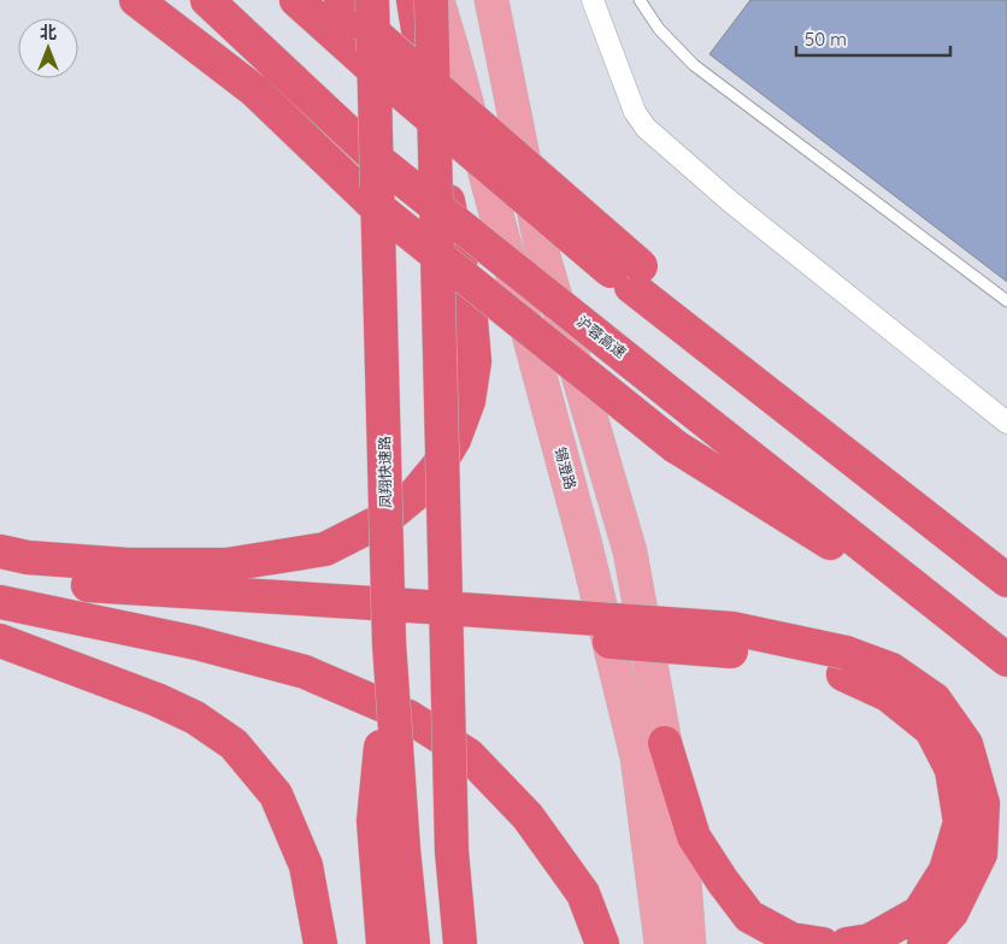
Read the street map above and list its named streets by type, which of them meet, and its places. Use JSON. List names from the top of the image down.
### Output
{
  "streets": {
    "highway": ["沪蓉高速", "凤翔快速路"],
    "main road": ["锡澄路"]
  },
  "scale_bar": "50 m",
  "north": "top"
}
